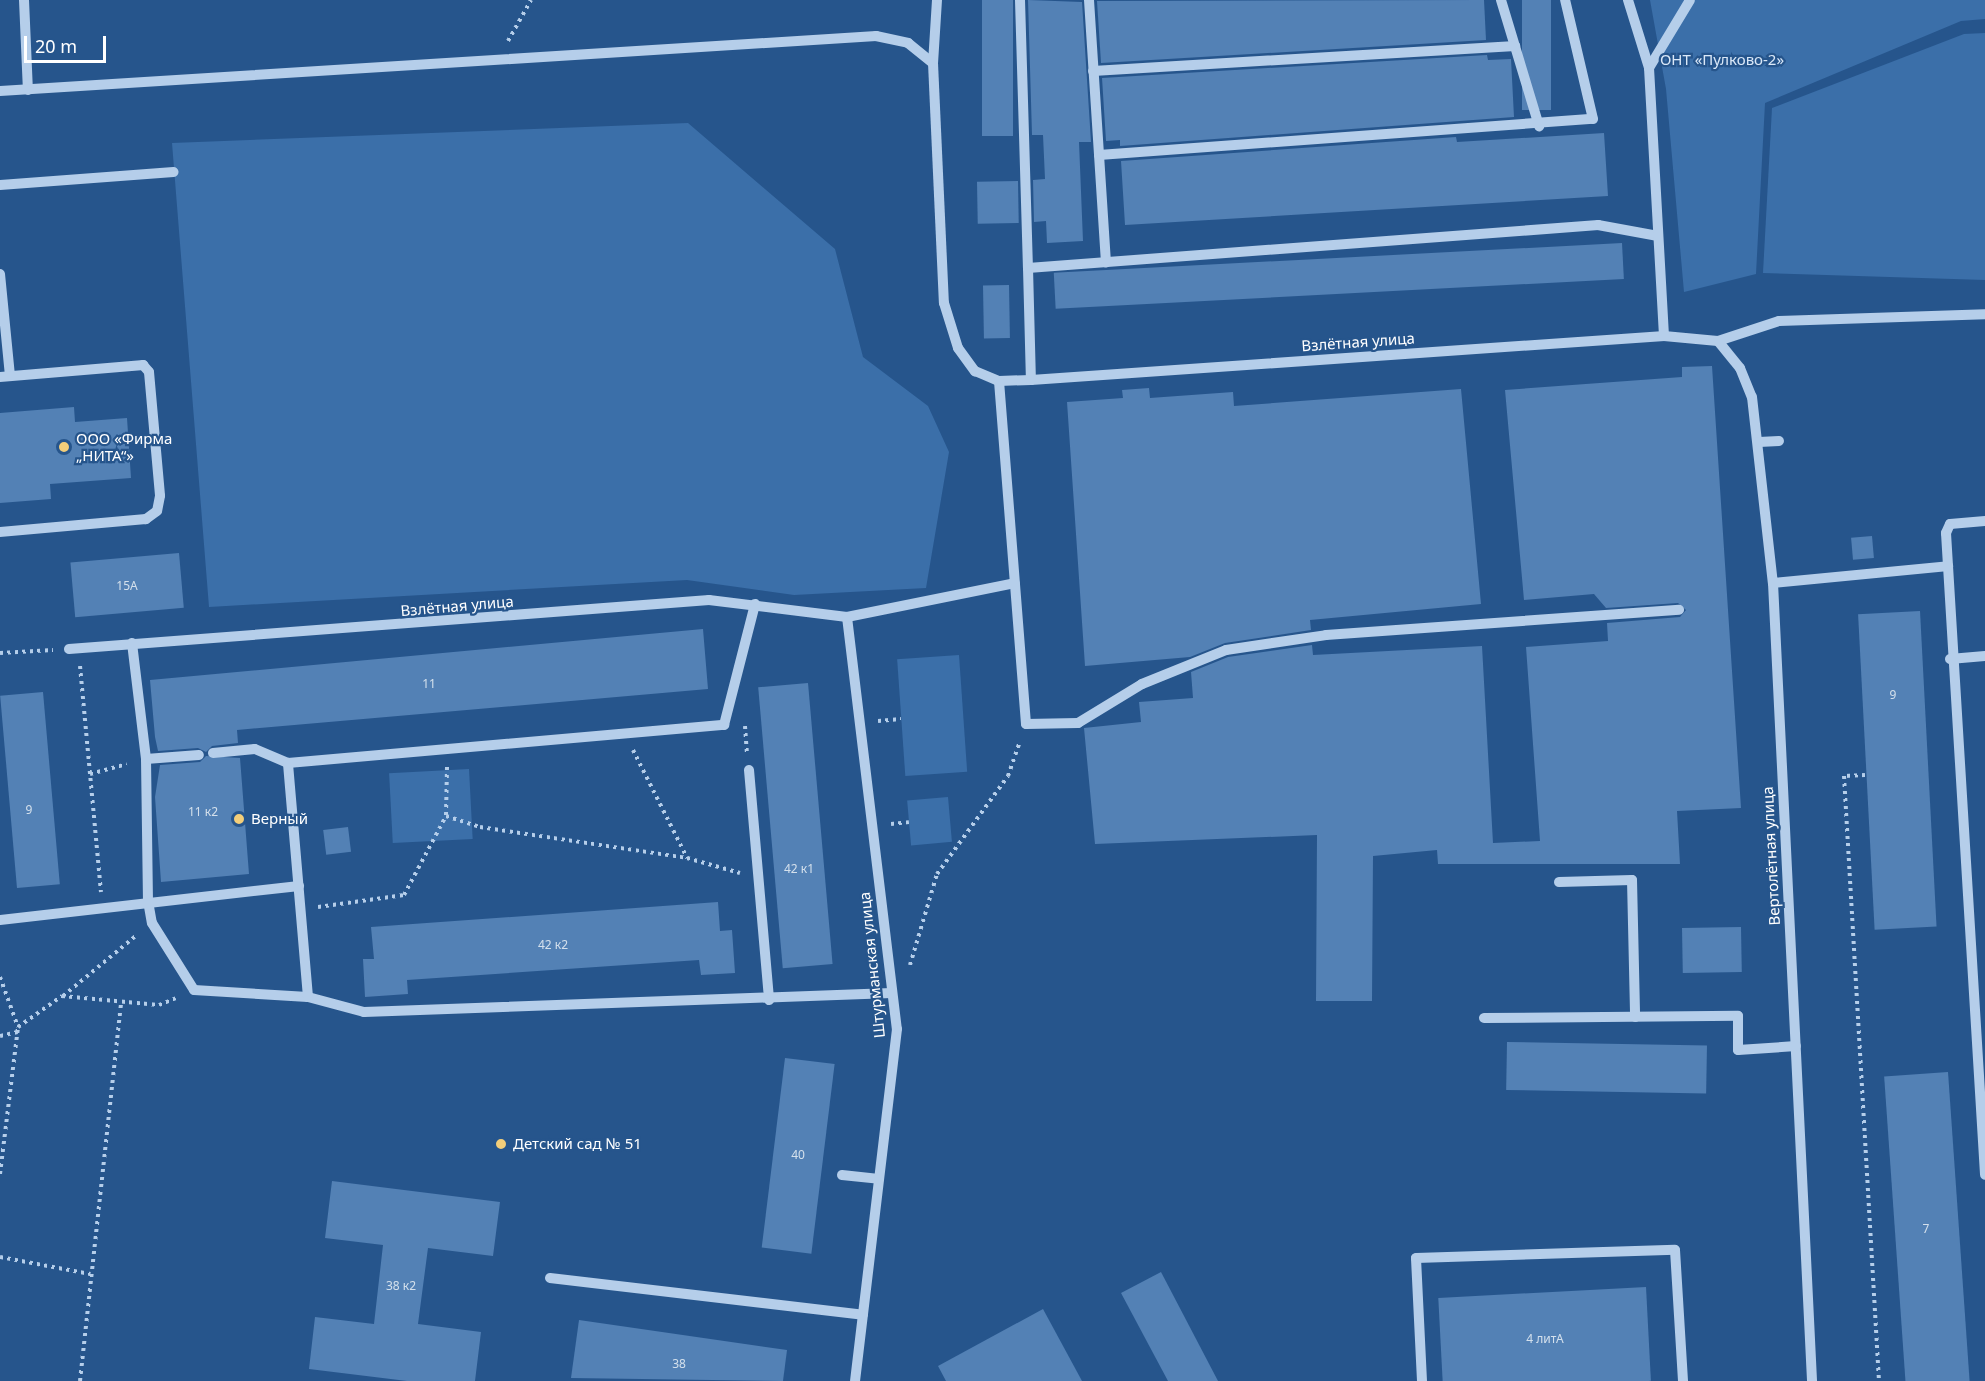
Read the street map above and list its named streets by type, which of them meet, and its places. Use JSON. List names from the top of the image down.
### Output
{
  "streets": {
    "street": ["Взлётная улица", "Вертолётная улица", "Штурманская улица"]
  },
  "crossings": [
    ["Взлётная улица", "Вертолётная улица"],
    ["Взлётная улица", "Штурманская улица"]
  ],
  "parks": ["ОНТ «Пулково-2»"],
  "places": ["ООО «Фирма „НИТА“»", "Верный", "Детский сад № 51"],
  "house_numbers": [
    "15А",
    "11",
    "9",
    "9",
    "11 к2",
    "42 к1",
    "42 к2",
    "40",
    "7",
    "38 к2",
    "4 литА",
    "38"
  ],
  "scale_bar": "20 m"
}
